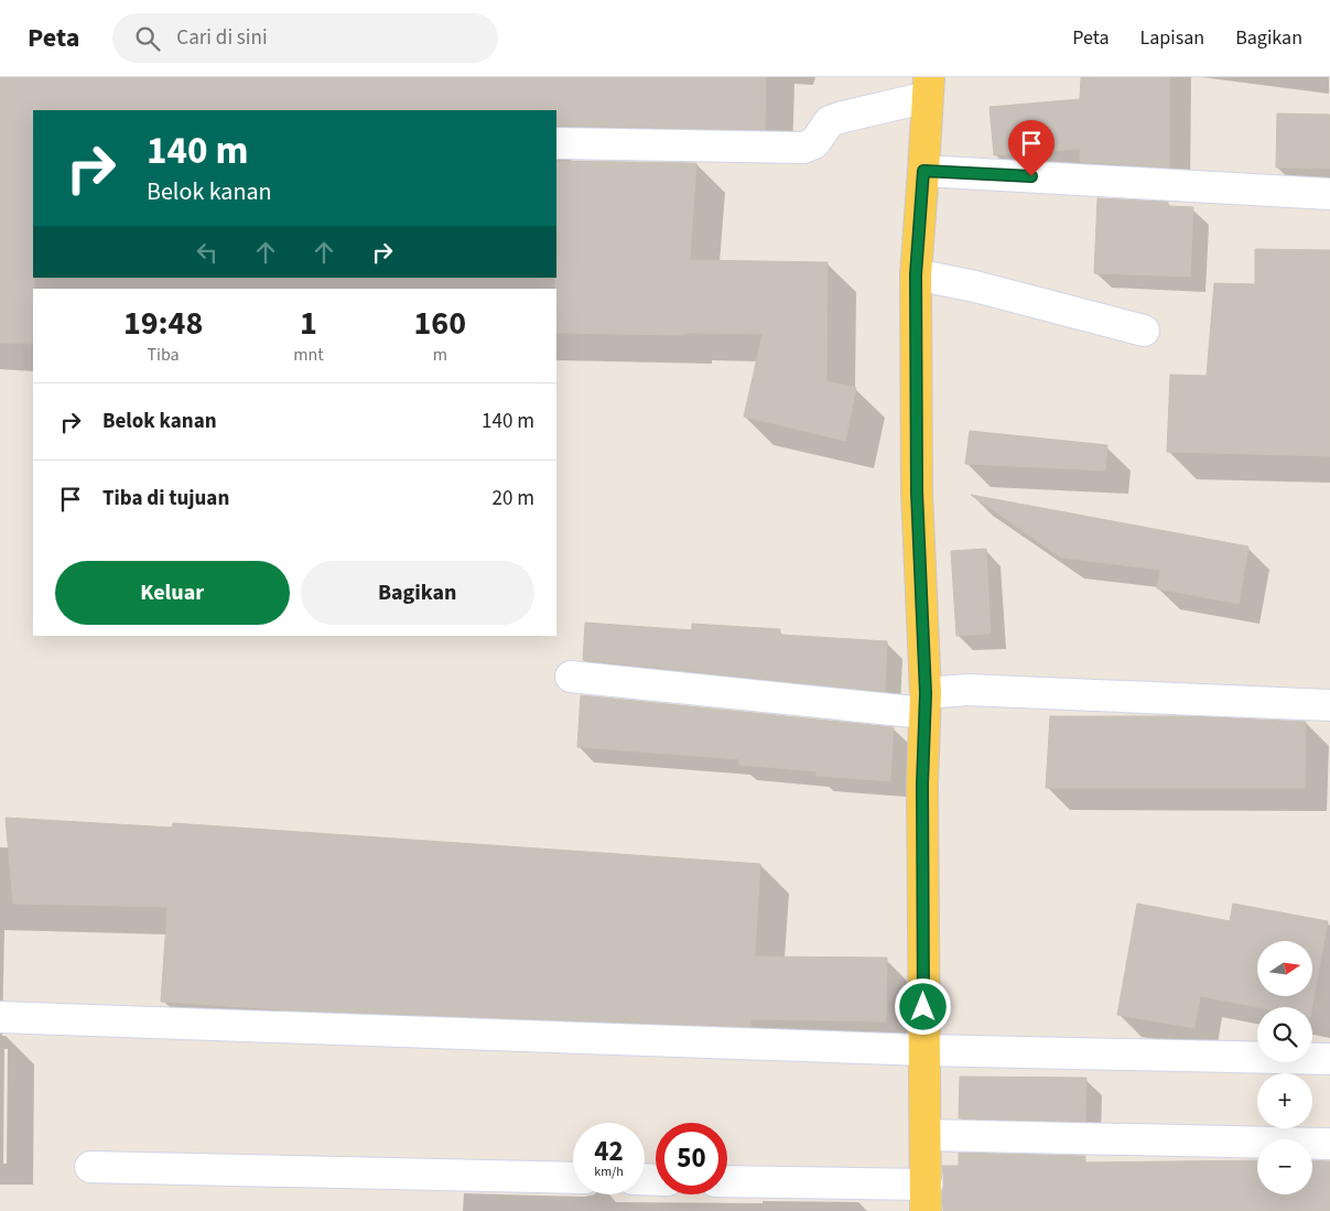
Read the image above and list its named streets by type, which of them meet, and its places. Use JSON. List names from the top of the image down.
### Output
{
  "north": "right",
  "page": {
    "header": "Peta",
    "search": "Cari di sini",
    "nav": ["Peta", "Lapisan", "Bagikan"],
    "turn": ["140 m", "Belok kanan"],
    "eta": [
      "19:48",
      "Tiba",
      "1",
      "mnt",
      "160",
      "m"
    ],
    "list": [
      {
        "name": "Belok kanan",
        "value": "140 m"
      },
      {
        "name": "Tiba di tujuan",
        "value": "20 m"
      }
    ],
    "buttons": ["Keluar", "Bagikan"],
    "map_buttons": ["+", "−"],
    "speed": "42 km/h",
    "limit": "50"
  }
}
